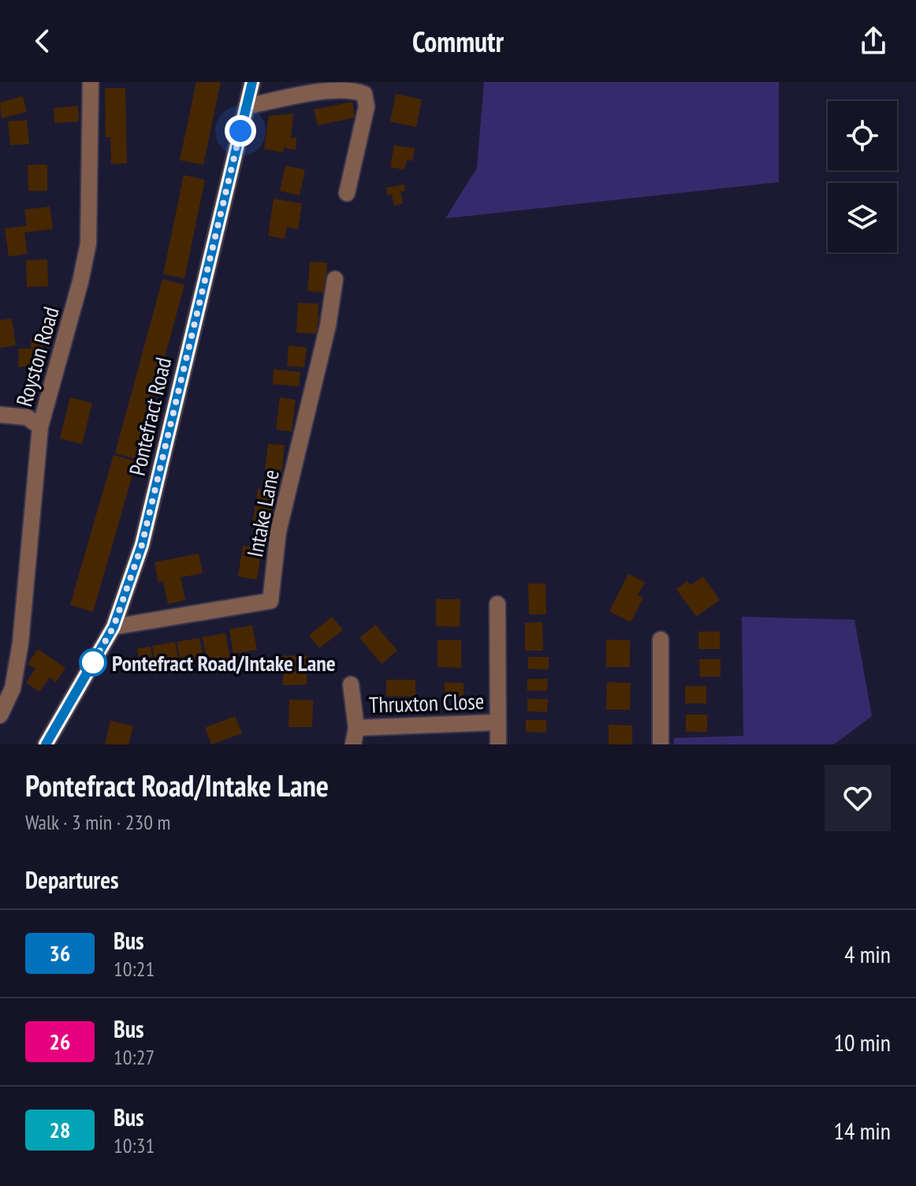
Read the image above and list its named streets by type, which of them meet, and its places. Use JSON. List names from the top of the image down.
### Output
{
  "streets": {
    "street": [
      "Royston Road",
      "Pontefract Road",
      "Intake Lane",
      "Thruxton Close"
    ]
  },
  "crossings": [
    ["Pontefract Road", "Intake Lane"]
  ],
  "places": ["Pontefract Road/Intake Lane"],
  "lines": ["bus line 36"],
  "page": {
    "header": "Commutr",
    "heading": [
      ["Pontefract Road/Intake Lane", "Walk · 3 min · 230 m"],
      "Departures"
    ],
    "list": [
      {
        "mark": "36",
        "name": "Bus",
        "note": "10:21",
        "value": "4 min"
      },
      {
        "mark": "26",
        "name": "Bus",
        "note": "10:27",
        "value": "10 min"
      },
      {
        "mark": "28",
        "name": "Bus",
        "note": "10:31",
        "value": "14 min"
      }
    ]
  }
}
